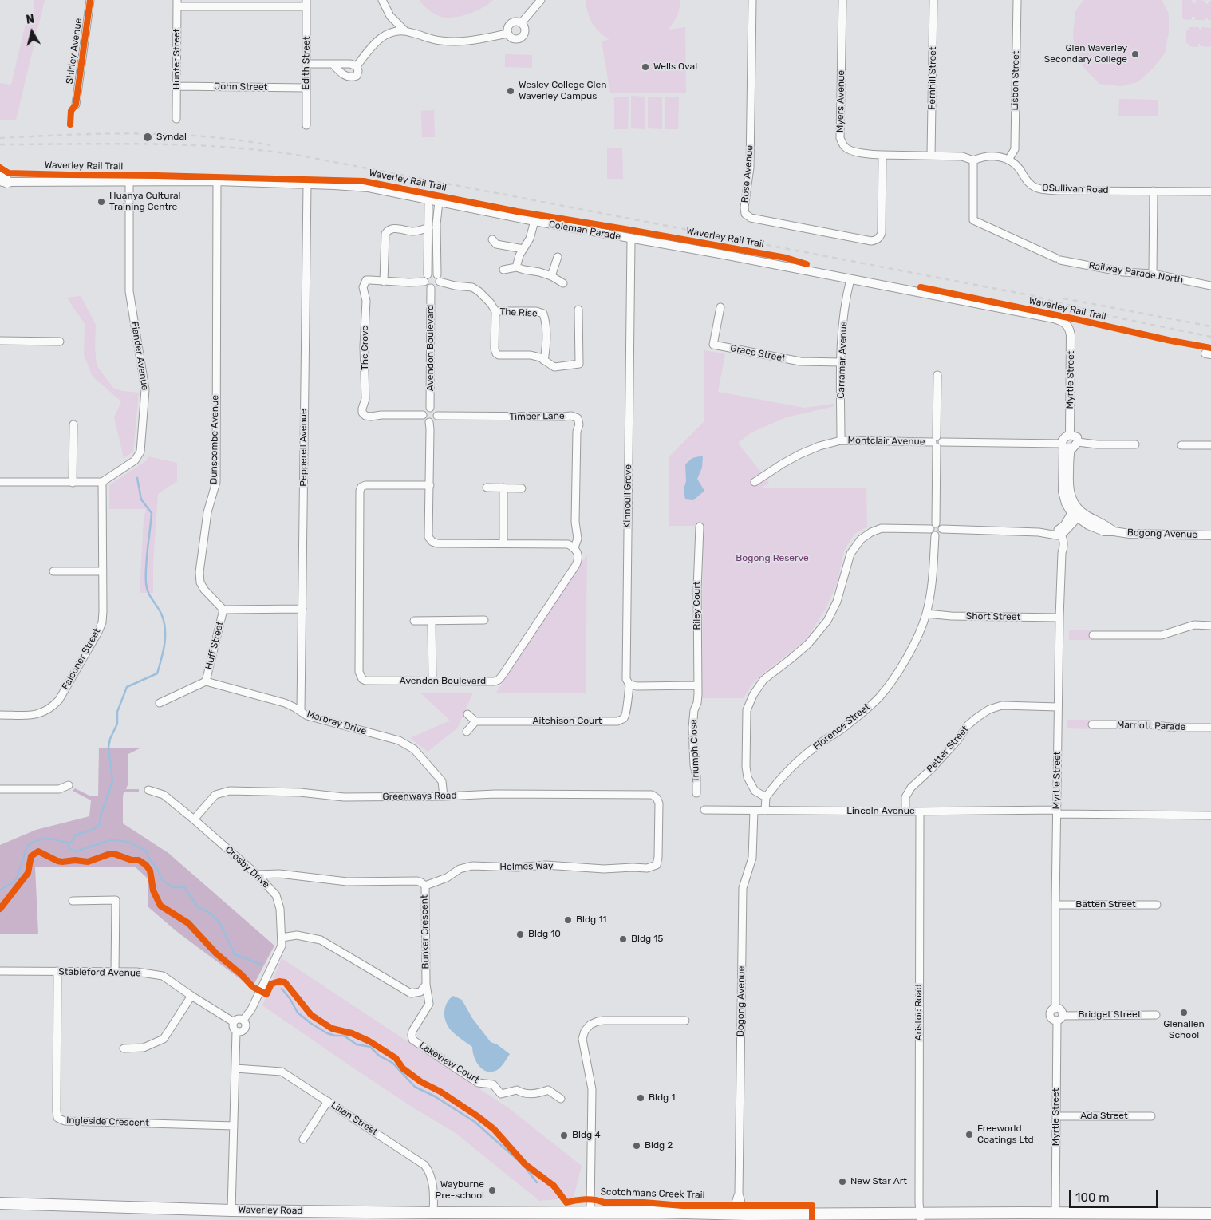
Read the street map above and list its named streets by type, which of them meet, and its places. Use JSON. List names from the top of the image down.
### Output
{
  "streets": {
    "main road": ["Waverley Road"],
    "street": [
      "Shirley Avenue",
      "Hunter Street",
      "Edith Street",
      "Fernhill Street",
      "Lisbon Street",
      "John Street",
      "Myers Avenue",
      "Rose Avenue",
      "OSullivan Road",
      "Coleman Parade",
      "Railway Parade North",
      "The Rise",
      "The Grove",
      "Avendon Boulevard",
      "Grace Street",
      "Fiander Avenue",
      "Carramar Avenue",
      "Myrtle Street",
      "Timber Lane",
      "Dunscombe Avenue",
      "Montclair Avenue",
      "Pepperell Avenue",
      "Kinnoull Grove",
      "Bogong Avenue",
      "Riley Court",
      "Short Street",
      "Huff Street",
      "Falconer Street",
      "Aitchison Court",
      "Marbray Drive",
      "Marriott Parade",
      "Florence Street",
      "Petter Street",
      "Triumph Close",
      "Greenways Road",
      "Lincoln Avenue",
      "Holmes Way",
      "Crosby Drive",
      "Batten Street",
      "Bunker Crescent",
      "Stableford Avenue",
      "Aristoc Road",
      "Bridget Street",
      "Lakeview Court",
      "Ada Street",
      "Lilian Street",
      "Ingleside Crescent"
    ],
    "cycle path": ["Waverley Rail Trail", "Scotchmans Creek Trail"]
  },
  "crossings": [
    ["Hunter Street", "John Street"],
    ["Edith Street", "John Street"],
    ["Lisbon Street", "OSullivan Road"],
    ["Myers Avenue", "Rose Avenue"],
    ["Coleman Parade", "Fiander Avenue"],
    ["Coleman Parade", "Carramar Avenue"],
    ["Coleman Parade", "Myrtle Street"],
    ["Coleman Parade", "Dunscombe Avenue"],
    ["Coleman Parade", "Pepperell Avenue"],
    ["Coleman Parade", "Kinnoull Grove"],
    ["The Rise", "The Grove"],
    ["The Rise", "Avendon Boulevard"],
    ["The Grove", "Avendon Boulevard"],
    ["The Grove", "Timber Lane"],
    ["Avendon Boulevard", "Timber Lane"],
    ["Grace Street", "Carramar Avenue"],
    ["Fiander Avenue", "Falconer Street"],
    ["Carramar Avenue", "Montclair Avenue"],
    ["Myrtle Street", "Montclair Avenue"],
    ["Myrtle Street", "Bogong Avenue"],
    ["Myrtle Street", "Short Street"],
    ["Myrtle Street", "Petter Street"],
    ["Myrtle Street", "Lincoln Avenue"],
    ["Myrtle Street", "Batten Street"],
    ["Myrtle Street", "Bridget Street"],
    ["Myrtle Street", "Ada Street"],
    ["Myrtle Street", "Waverley Road"],
    ["Dunscombe Avenue", "Huff Street"],
    ["Montclair Avenue", "Bogong Avenue"],
    ["Pepperell Avenue", "Marbray Drive"],
    ["Kinnoull Grove", "Aitchison Court"],
    ["Bogong Avenue", "Lincoln Avenue"],
    ["Bogong Avenue", "Waverley Road"],
    ["Riley Court", "Triumph Close"],
    ["Short Street", "Florence Street"],
    ["Huff Street", "Marbray Drive"],
    ["Marbray Drive", "Greenways Road"],
    ["Petter Street", "Lincoln Avenue"],
    ["Greenways Road", "Holmes Way"],
    ["Greenways Road", "Crosby Drive"],
    ["Lincoln Avenue", "Aristoc Road"],
    ["Holmes Way", "Bunker Crescent"],
    ["Crosby Drive", "Bunker Crescent"],
    ["Crosby Drive", "Stableford Avenue"],
    ["Bunker Crescent", "Lakeview Court"],
    ["Stableford Avenue", "Ingleside Crescent"],
    ["Aristoc Road", "Waverley Road"],
    ["Lilian Street", "Waverley Road"]
  ],
  "parks": ["Bogong Reserve"],
  "places": [
    "Glen Waverley Secondary College",
    "Wells Oval",
    "Wesley College Glen Waverley Campus",
    "Syndal",
    "Huanya Cultural Training Centre",
    "Bldg 11",
    "Bldg 10",
    "Bldg 15",
    "Glenallen School",
    "Bldg 1",
    "Freeworld Coatings Ltd",
    "Bldg 4",
    "Bldg 2",
    "New Star Art",
    "Wayburne Pre-school"
  ],
  "scale_bar": "100 m",
  "north": "top"
}
